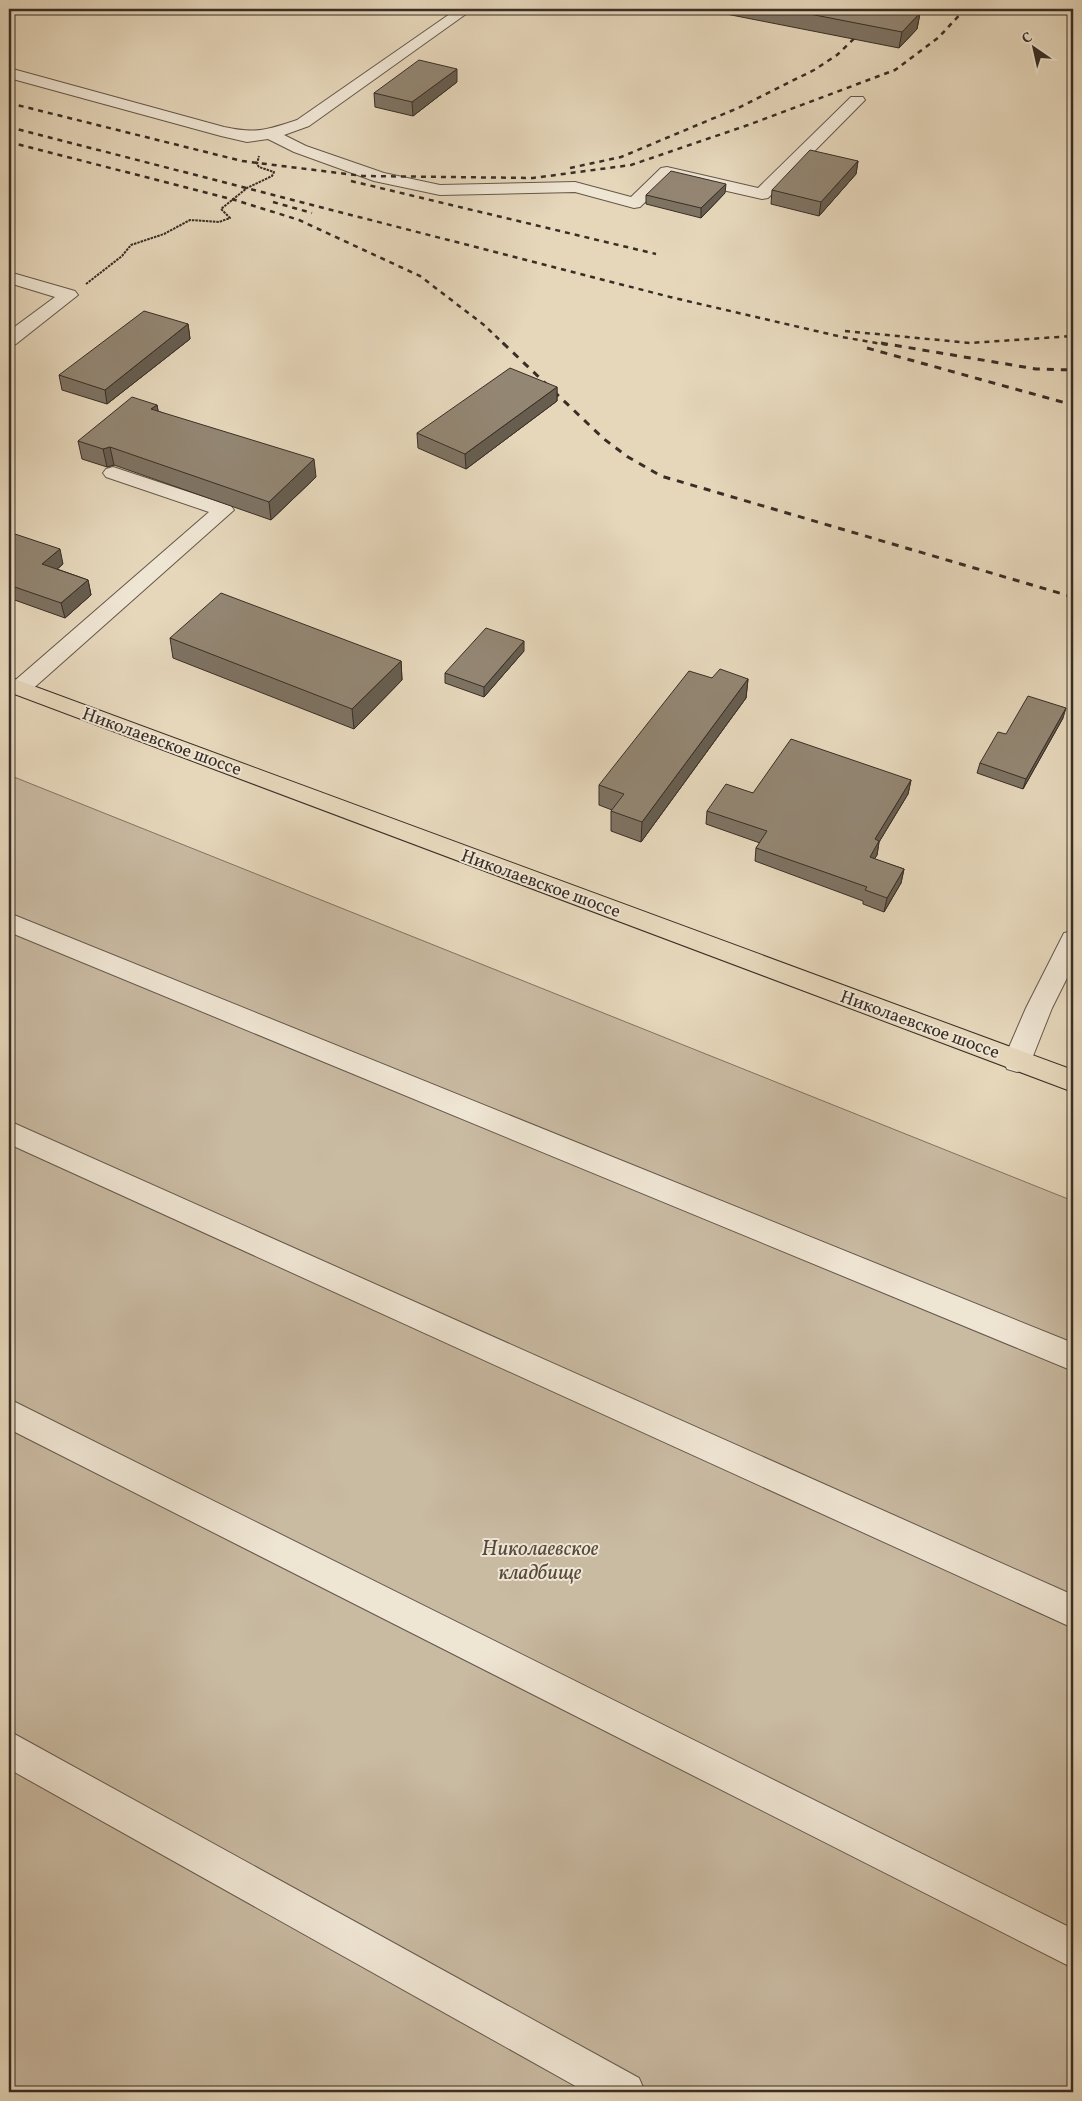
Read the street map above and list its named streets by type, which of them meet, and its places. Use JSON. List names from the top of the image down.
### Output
{
  "streets": {
    "main road": ["Николаевское шоссе"]
  },
  "parks": ["Николаевское кладбище"],
  "north": "top left"
}
